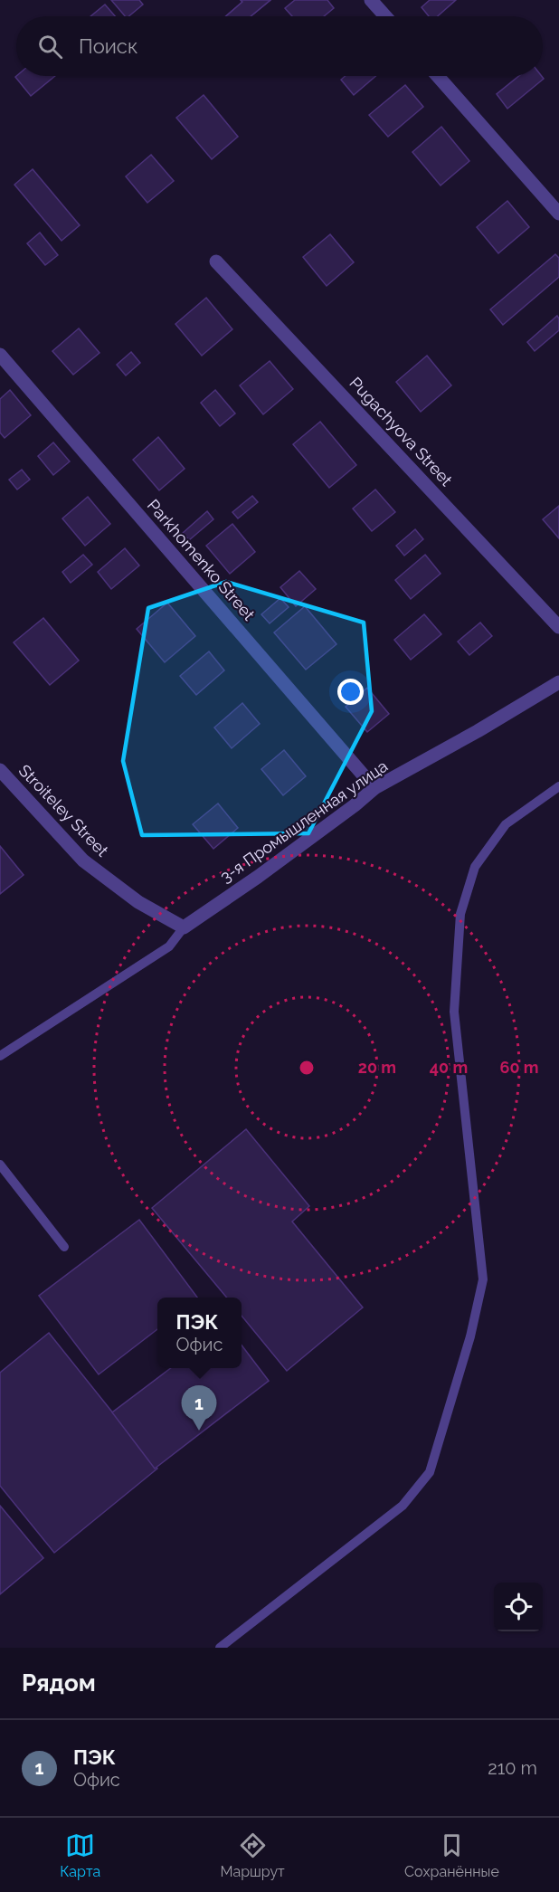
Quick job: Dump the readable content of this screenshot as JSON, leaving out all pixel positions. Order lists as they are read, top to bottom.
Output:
{
  "streets": {
    "street": [
      "Pugachyova Street",
      "Parkhomenko Street",
      "Stroiteley Street",
      "3-я Промышленная улица"
    ]
  },
  "crossings": [
    ["Parkhomenko Street", "3-я Промышленная улица"],
    ["Stroiteley Street", "3-я Промышленная улица"]
  ],
  "page": {
    "search": "Поиск",
    "popup": ["ПЭК", "Офис"],
    "pins": "1",
    "heading": "Рядом",
    "list": [
      {
        "mark": "1",
        "name": "ПЭК",
        "note": "Офис",
        "value": "210 m"
      }
    ],
    "nav": ["Карта", "Маршрут", "Сохранённые"]
  },
  "rings": ["20 m", "40 m", "60 m"]
}
